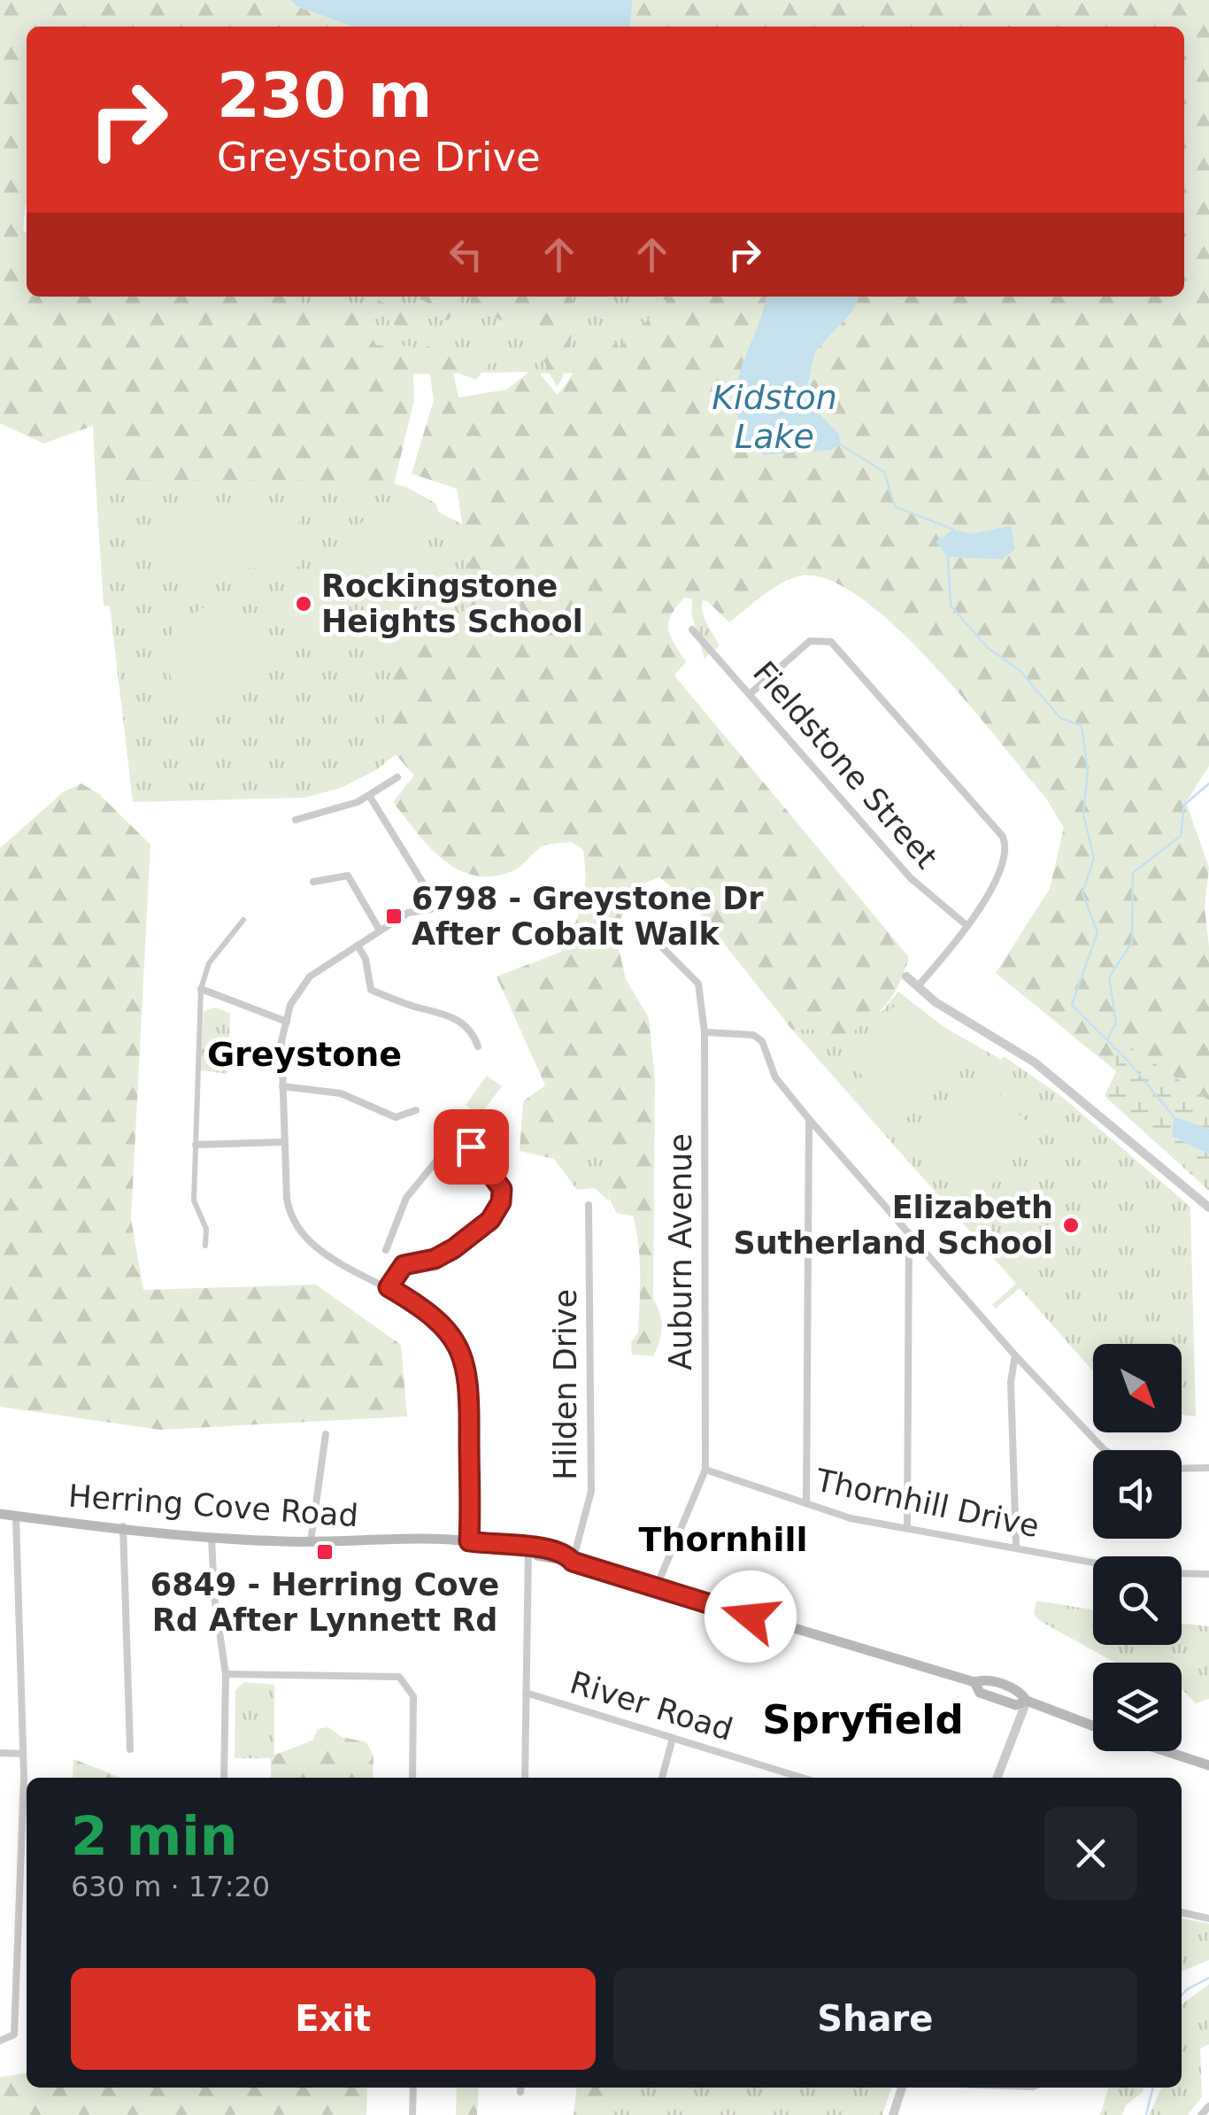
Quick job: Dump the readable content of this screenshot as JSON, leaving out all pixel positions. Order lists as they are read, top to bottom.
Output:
{
  "streets": {
    "main road": ["Herring Cove Road"],
    "street": [
      "Fieldstone Street",
      "Auburn Avenue",
      "Hilden Drive",
      "Thornhill Drive",
      "River Road"
    ]
  },
  "crossings": [
    ["Auburn Avenue", "Thornhill Drive"],
    ["Auburn Avenue", "Herring Cove Road"],
    ["Hilden Drive", "Herring Cove Road"]
  ],
  "districts": ["Greystone", "Thornhill", "Spryfield"],
  "water": ["Kidston Lake"],
  "places": {
    "other": ["Rockingstone Heights School", "Elizabeth Sutherland School"],
    "transit": ["6798 - Greystone Dr After Cobalt Walk", "6849 - Herring Cove Rd After Lynnett Rd"]
  },
  "north": "bottom right",
  "page": {
    "turn": ["230 m", "Greystone Drive"],
    "heading": ["2 min", "630 m · 17:20"],
    "buttons": ["Exit", "Share"]
  }
}
